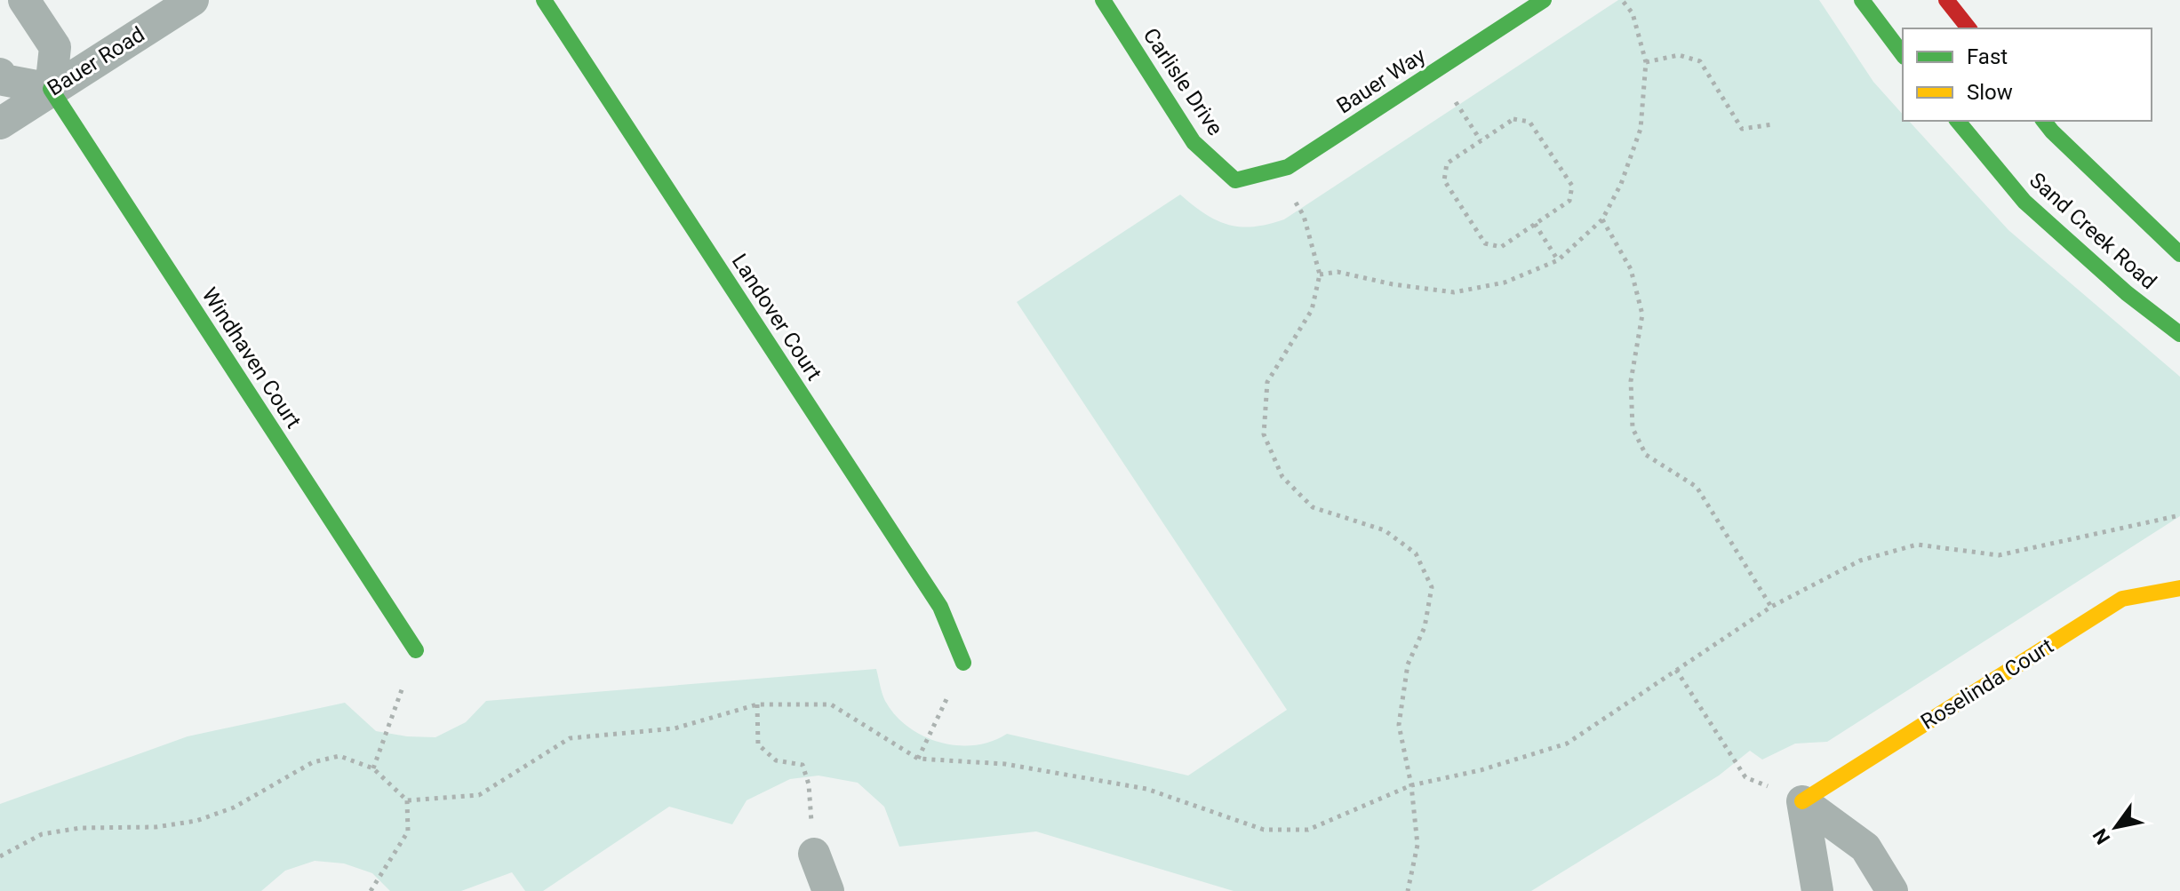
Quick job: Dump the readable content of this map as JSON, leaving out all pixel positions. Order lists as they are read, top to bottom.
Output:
{
  "streets": {
    "street": [
      "Bauer Road",
      "Bauer Way",
      "Carlisle Drive",
      "Sand Creek Road",
      "Landover Court",
      "Windhaven Court",
      "Roselinda Court"
    ]
  },
  "crossings": [
    ["Bauer Road", "Windhaven Court"],
    ["Bauer Way", "Carlisle Drive"]
  ],
  "legend": ["Fast", "Slow"],
  "north": "bottom left"
}
